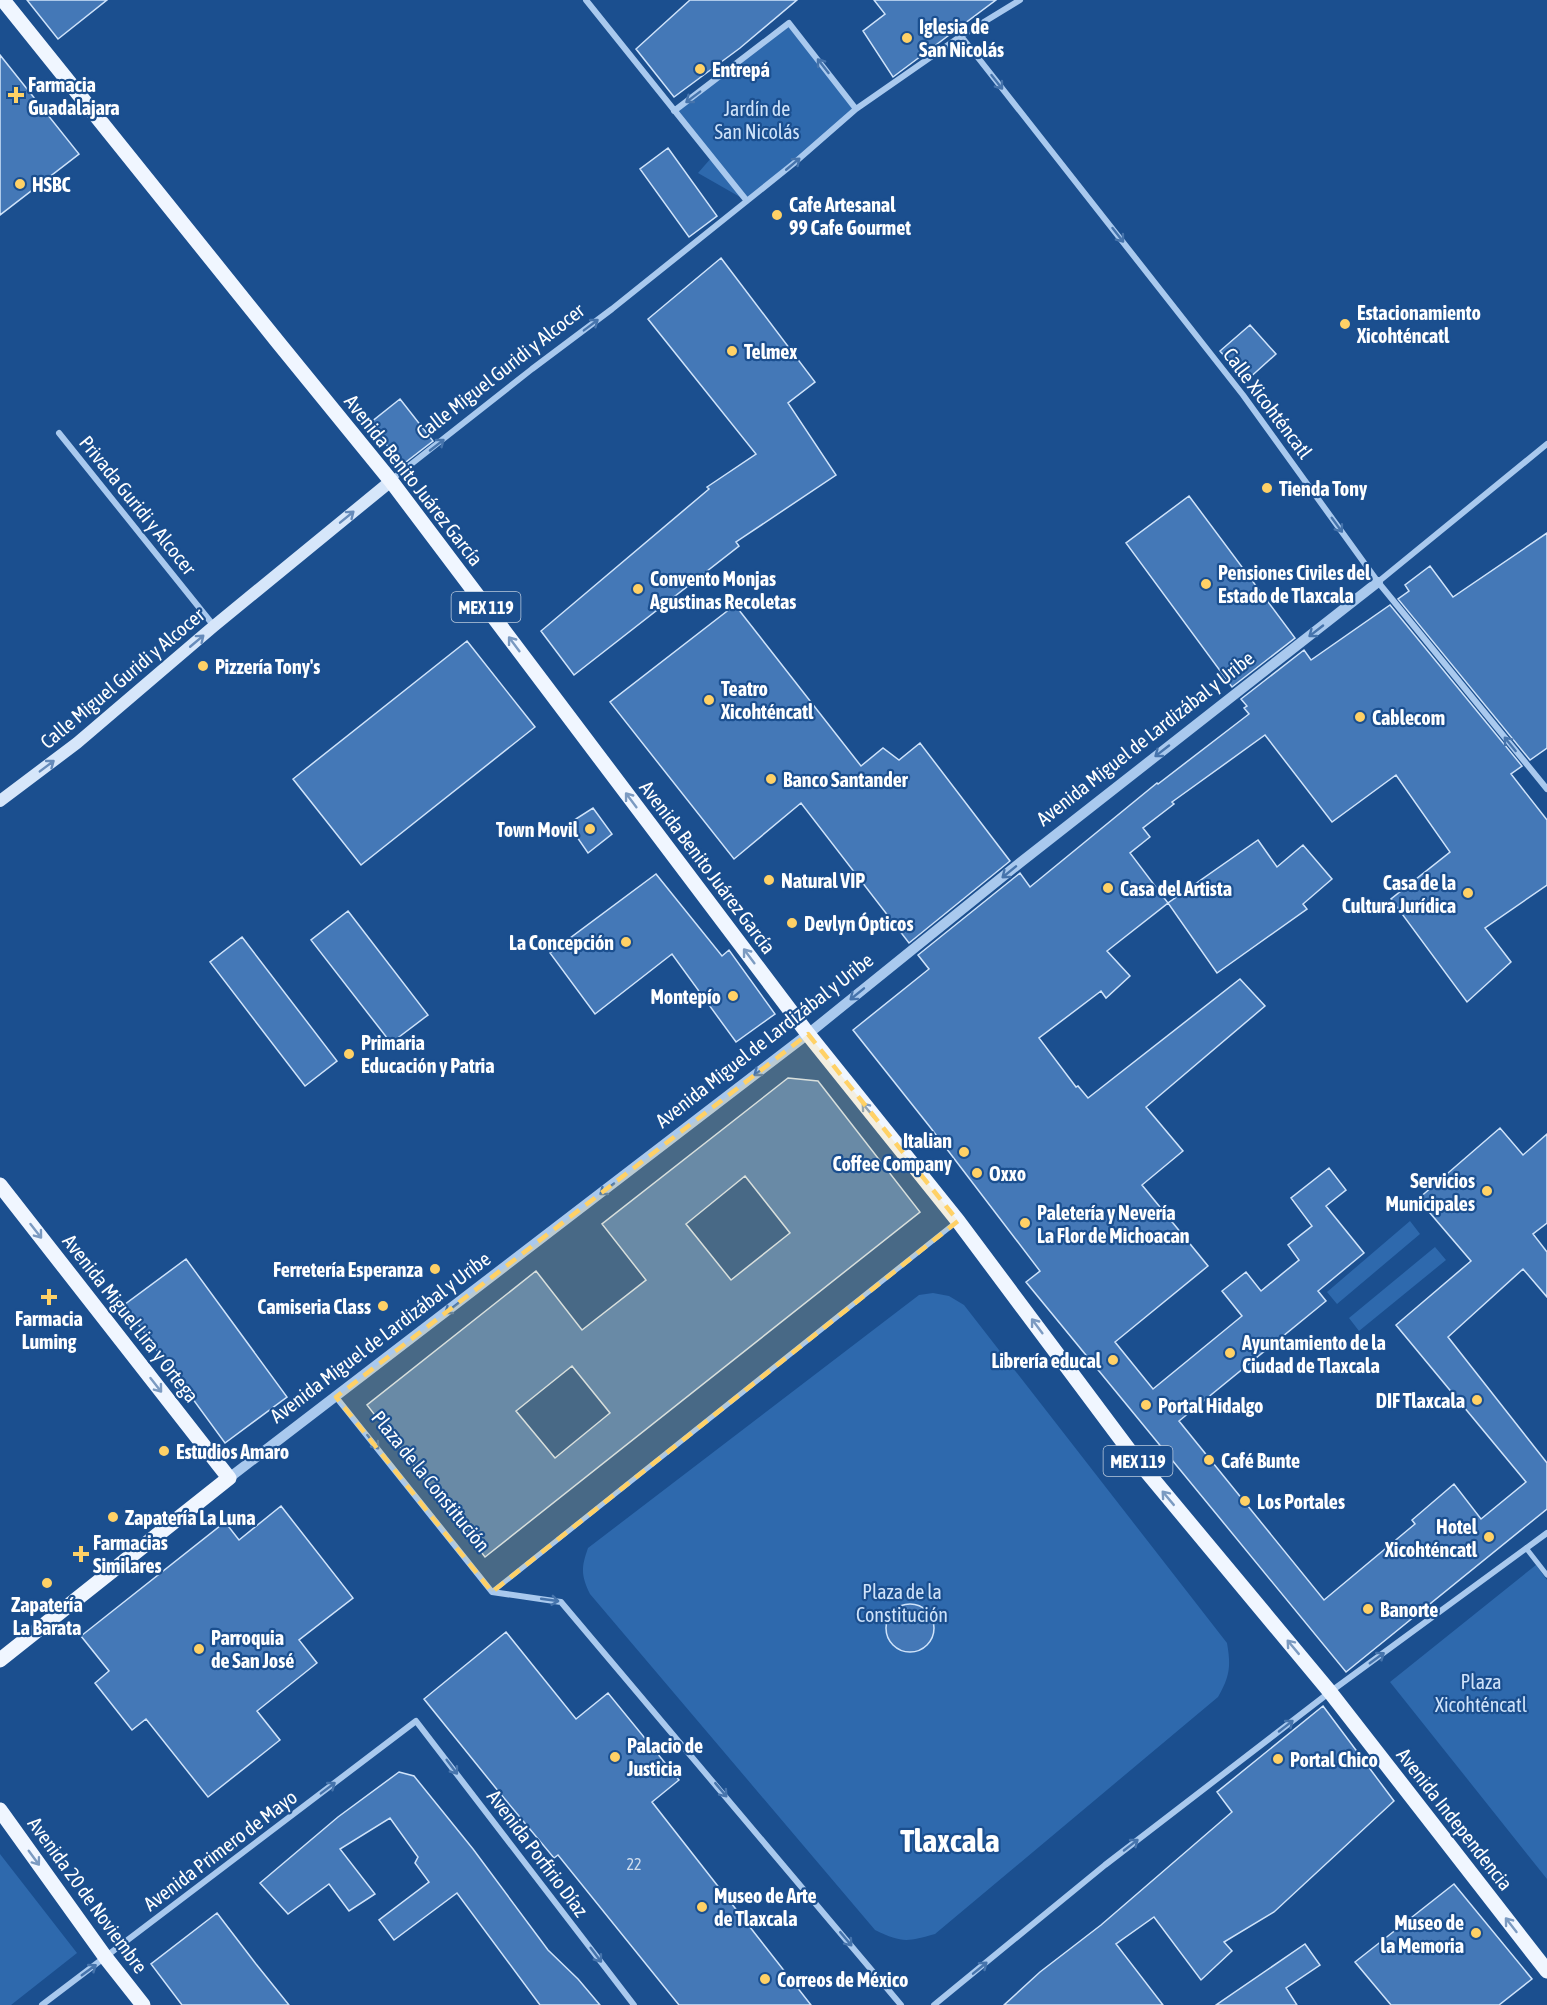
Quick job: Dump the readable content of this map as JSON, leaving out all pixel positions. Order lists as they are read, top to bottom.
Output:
{
  "streets": {
    "main road": [
      "Calle Miguel Guridi y Alcocer",
      "Avenida Benito Juárez García",
      "MEX 119",
      "Avenida Miguel de Lardizábal y Uribe",
      "Avenida Miguel Lira y Ortega",
      "Avenida Independencia",
      "Avenida 20 de Noviembre"
    ],
    "street": [
      "Calle Xicohténcatl",
      "Privada Guridi y Alcocer",
      "Plaza de la Constitución",
      "Avenida Primero de Mayo",
      "Avenida Porfirio Díaz"
    ]
  },
  "crossings": [
    ["Calle Miguel Guridi y Alcocer", "Calle Xicohténcatl"],
    ["Calle Miguel Guridi y Alcocer", "Avenida Benito Juárez García"],
    ["Calle Miguel Guridi y Alcocer", "Privada Guridi y Alcocer"],
    ["Calle Xicohténcatl", "Avenida Miguel de Lardizábal y Uribe"],
    ["Avenida Benito Juárez García", "MEX 119"],
    ["Avenida Benito Juárez García", "Avenida Miguel de Lardizábal y Uribe"],
    ["MEX 119", "Avenida Independencia"],
    ["Avenida Miguel de Lardizábal y Uribe", "Avenida Miguel Lira y Ortega"],
    ["Avenida Miguel de Lardizábal y Uribe", "Plaza de la Constitución"],
    ["Avenida Primero de Mayo", "Avenida Porfirio Díaz"],
    ["Avenida Primero de Mayo", "Avenida 20 de Noviembre"]
  ],
  "one_way": [
    "Calle Miguel Guridi y Alcocer",
    "Avenida Benito Juárez García",
    "Avenida Miguel de Lardizábal y Uribe",
    "Avenida Miguel Lira y Ortega",
    "Plaza de la Constitución",
    "Avenida Independencia",
    "Avenida Primero de Mayo",
    "Avenida Porfirio Díaz",
    "Avenida 20 de Noviembre"
  ],
  "districts": ["Tlaxcala"],
  "parks": ["Jardín de San Nicolás", "Plaza de la Constitución", "Plaza Xicohténcatl"],
  "places": {
    "other": [
      "Iglesia de San Nicolás",
      "Entrepá",
      "HSBC",
      "Cafe Artesanal 99 Cafe Gourmet",
      "Estacionamiento Xicohténcatl",
      "Telmex",
      "Tienda Tony",
      "Pensiones Civiles del Estado de Tlaxcala",
      "Convento Monjas Agustinas Recoletas",
      "Pizzería Tony's",
      "Teatro Xicohténcatl",
      "Cablecom",
      "Banco Santander",
      "Town Movil",
      "Natural VIP",
      "Casa del Artista",
      "Casa de la Cultura Jurídica",
      "Devlyn Ópticos",
      "La Concepción",
      "Montepío",
      "Primaria Educación y Patria",
      "Italian Coffee Company",
      "Oxxo",
      "Servicios Municipales",
      "Paletería y Nevería La Flor de Michoacan",
      "Ferretería Esperanza",
      "Camiseria Class",
      "Ayuntamiento de la Ciudad de Tlaxcala",
      "Librería educal",
      "DIF Tlaxcala",
      "Portal Hidalgo",
      "Estudios Amaro",
      "Café Bunte",
      "Los Portales",
      "Zapatería La Luna",
      "Hotel Xicohténcatl",
      "Zapatería La Barata",
      "Banorte",
      "Parroquia de San José",
      "Palacio de Justicia",
      "Portal Chico",
      "Museo de Arte de Tlaxcala",
      "Museo de la Memoria",
      "Correos de México"
    ],
    "health": ["Farmacia Guadalajara", "Farmacia Luming", "Farmacias Similares"]
  },
  "house_numbers": ["22"]
}
